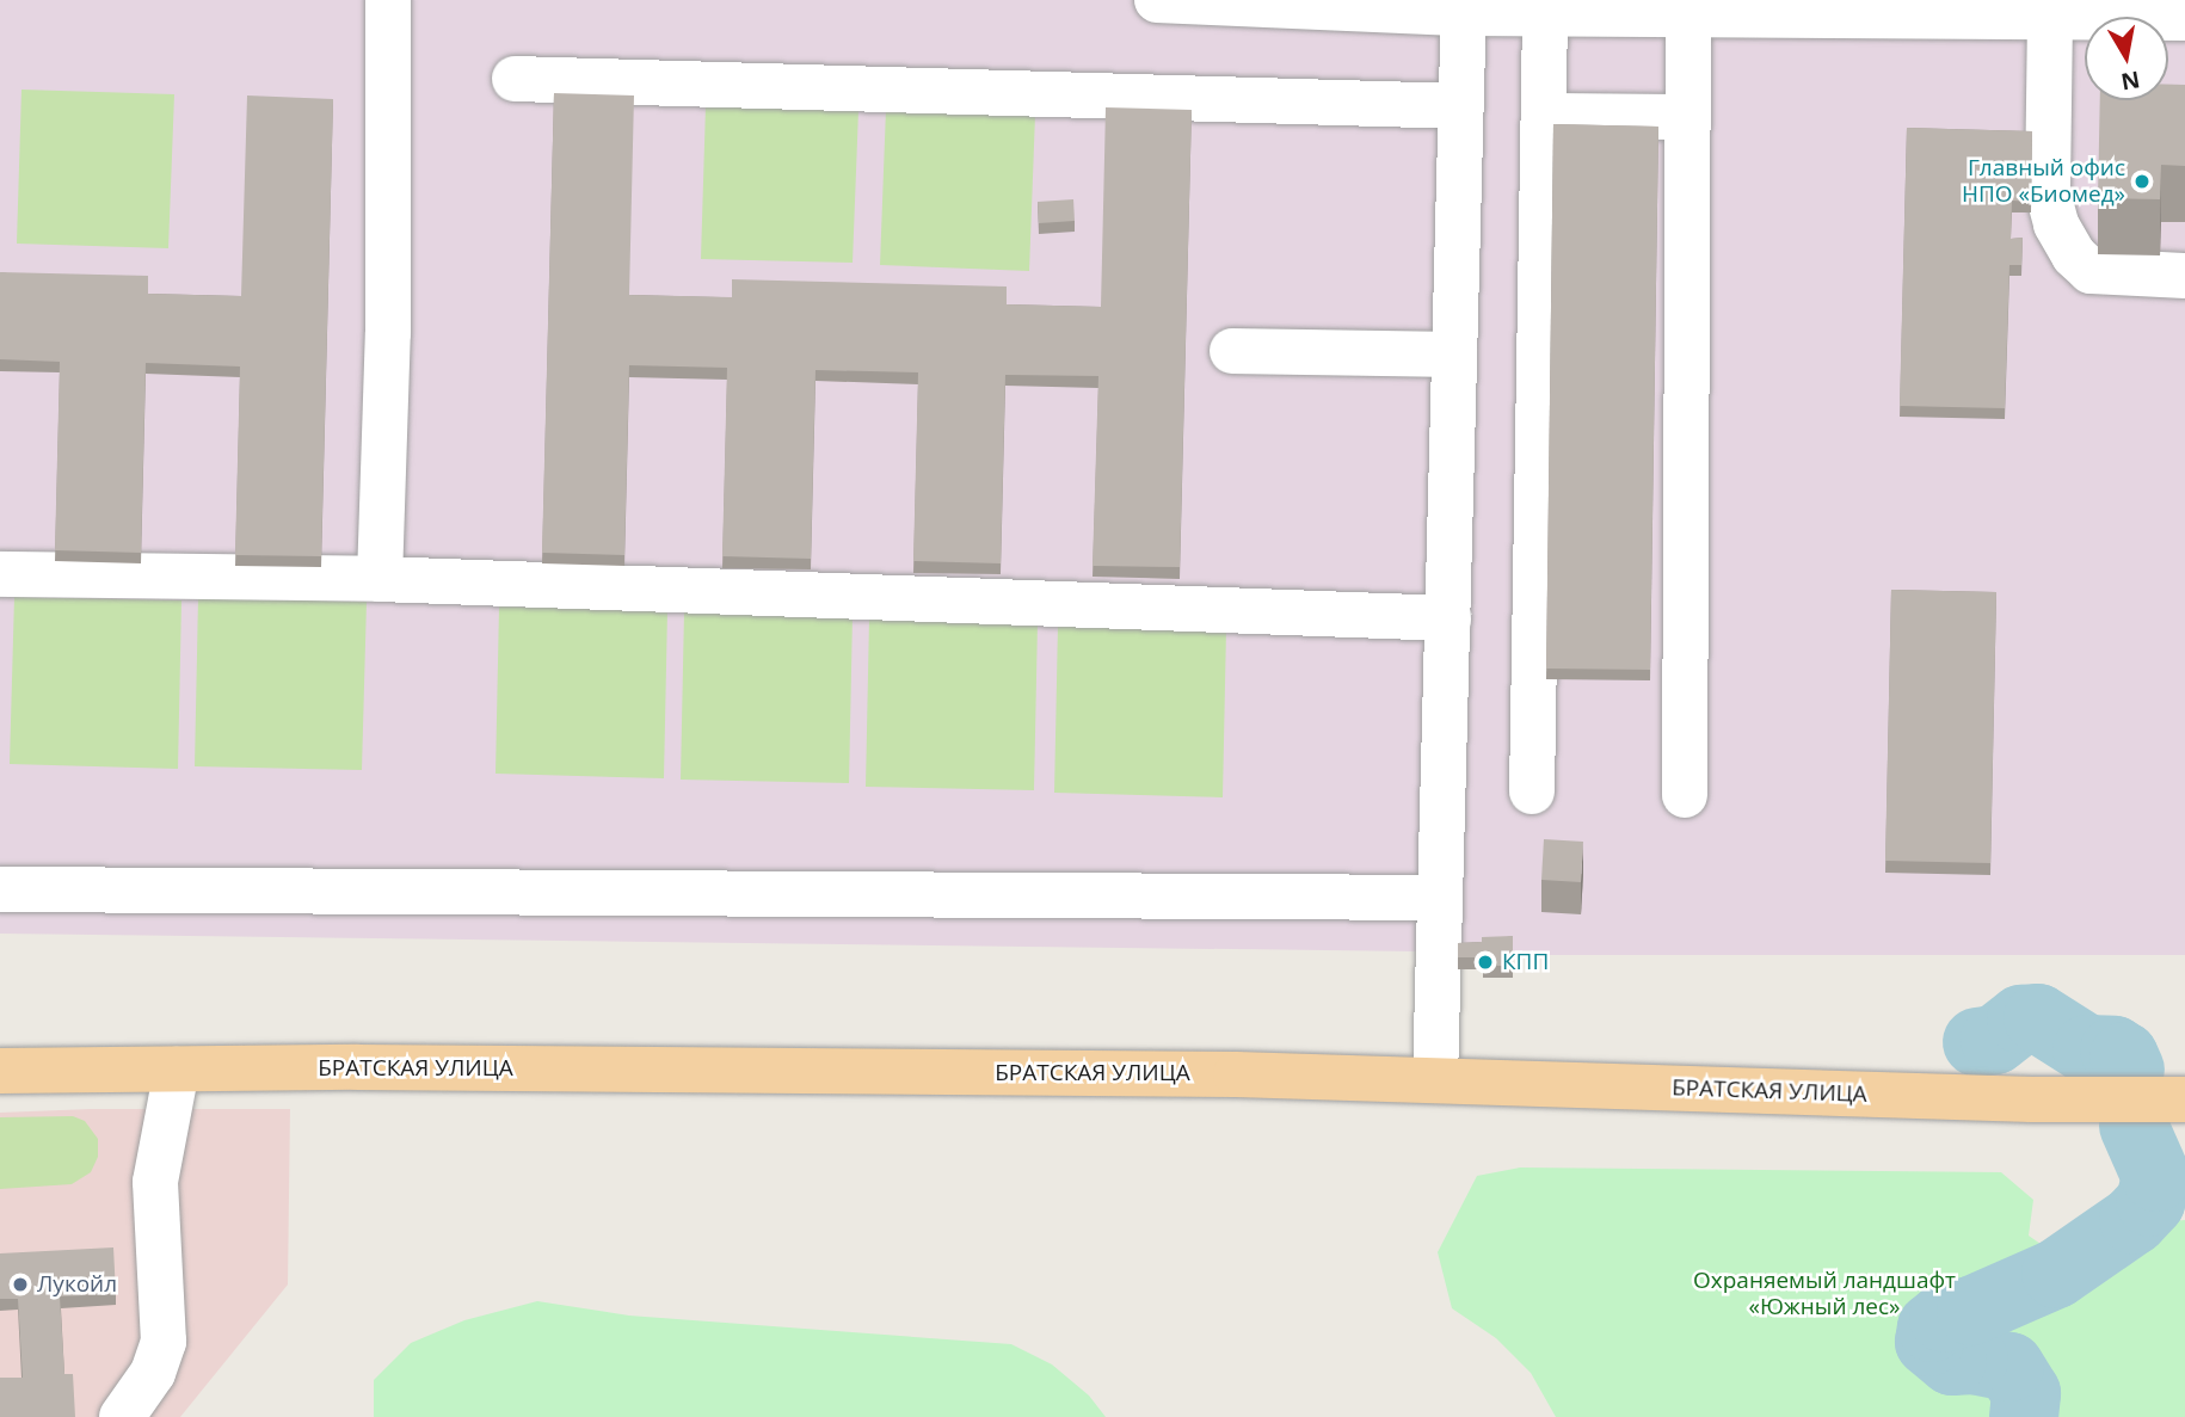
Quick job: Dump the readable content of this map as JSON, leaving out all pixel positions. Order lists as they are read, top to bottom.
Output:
{
  "streets": {
    "main road": ["БРАТСКАЯ УЛИЦА"]
  },
  "parks": ["Охраняемый ландшафт «Южный лес»"],
  "places": ["Главный офис НПО «Биомед»", "КПП", "Лукойл"],
  "north": "bottom"
}
